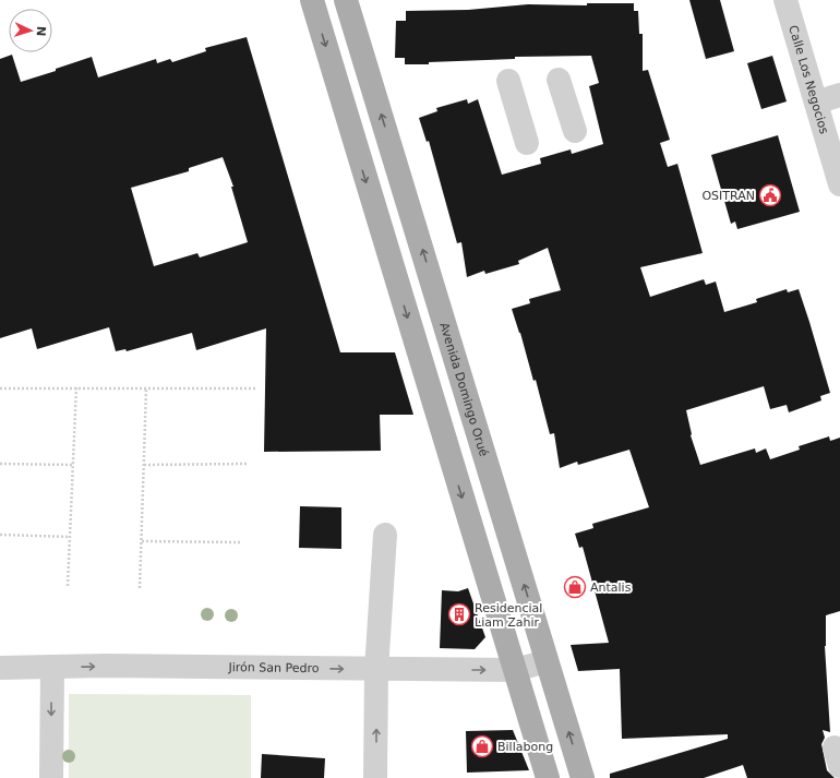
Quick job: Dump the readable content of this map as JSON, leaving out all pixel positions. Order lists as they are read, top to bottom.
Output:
{
  "streets": {
    "main road": ["Avenida Domingo Orué"],
    "street": ["Calle Los Negocios", "Jirón San Pedro"]
  },
  "crossings": [
    ["Avenida Domingo Orué", "Jirón San Pedro"]
  ],
  "one_way": ["Jirón San Pedro"],
  "places": {
    "public building": ["OSITRAN"],
    "shop": ["Antalis", "Billabong"],
    "building": ["Residencial Liam Zahir"]
  },
  "north": "right"
}
